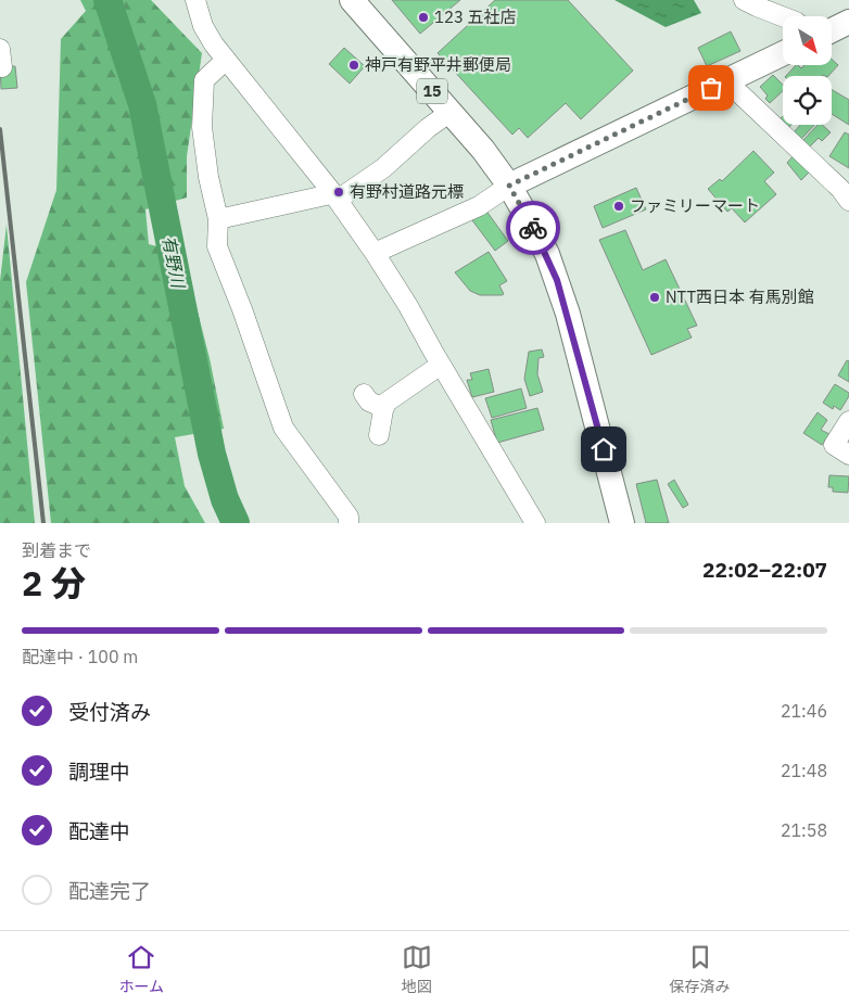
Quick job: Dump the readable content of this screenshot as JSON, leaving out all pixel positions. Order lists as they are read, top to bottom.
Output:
{
  "streets": {
    "main road": ["15"]
  },
  "water": ["有野川"],
  "places": [
    "123 五社店",
    "神戸有野平井郵便局",
    "有野村道路元標",
    "ファミリーマート",
    "NTT西日本 有馬別館"
  ],
  "north": "bottom right",
  "page": {
    "heading": ["2 分", "到着まで", "22:02–22:07"],
    "bar": "配達中 · 100 m",
    "list": [
      ["受付済み", "21:46"],
      ["調理中", "21:48"],
      ["配達中", "21:58"],
      "配達完了"
    ],
    "tabs": ["ホーム", "地図", "保存済み"]
  }
}
